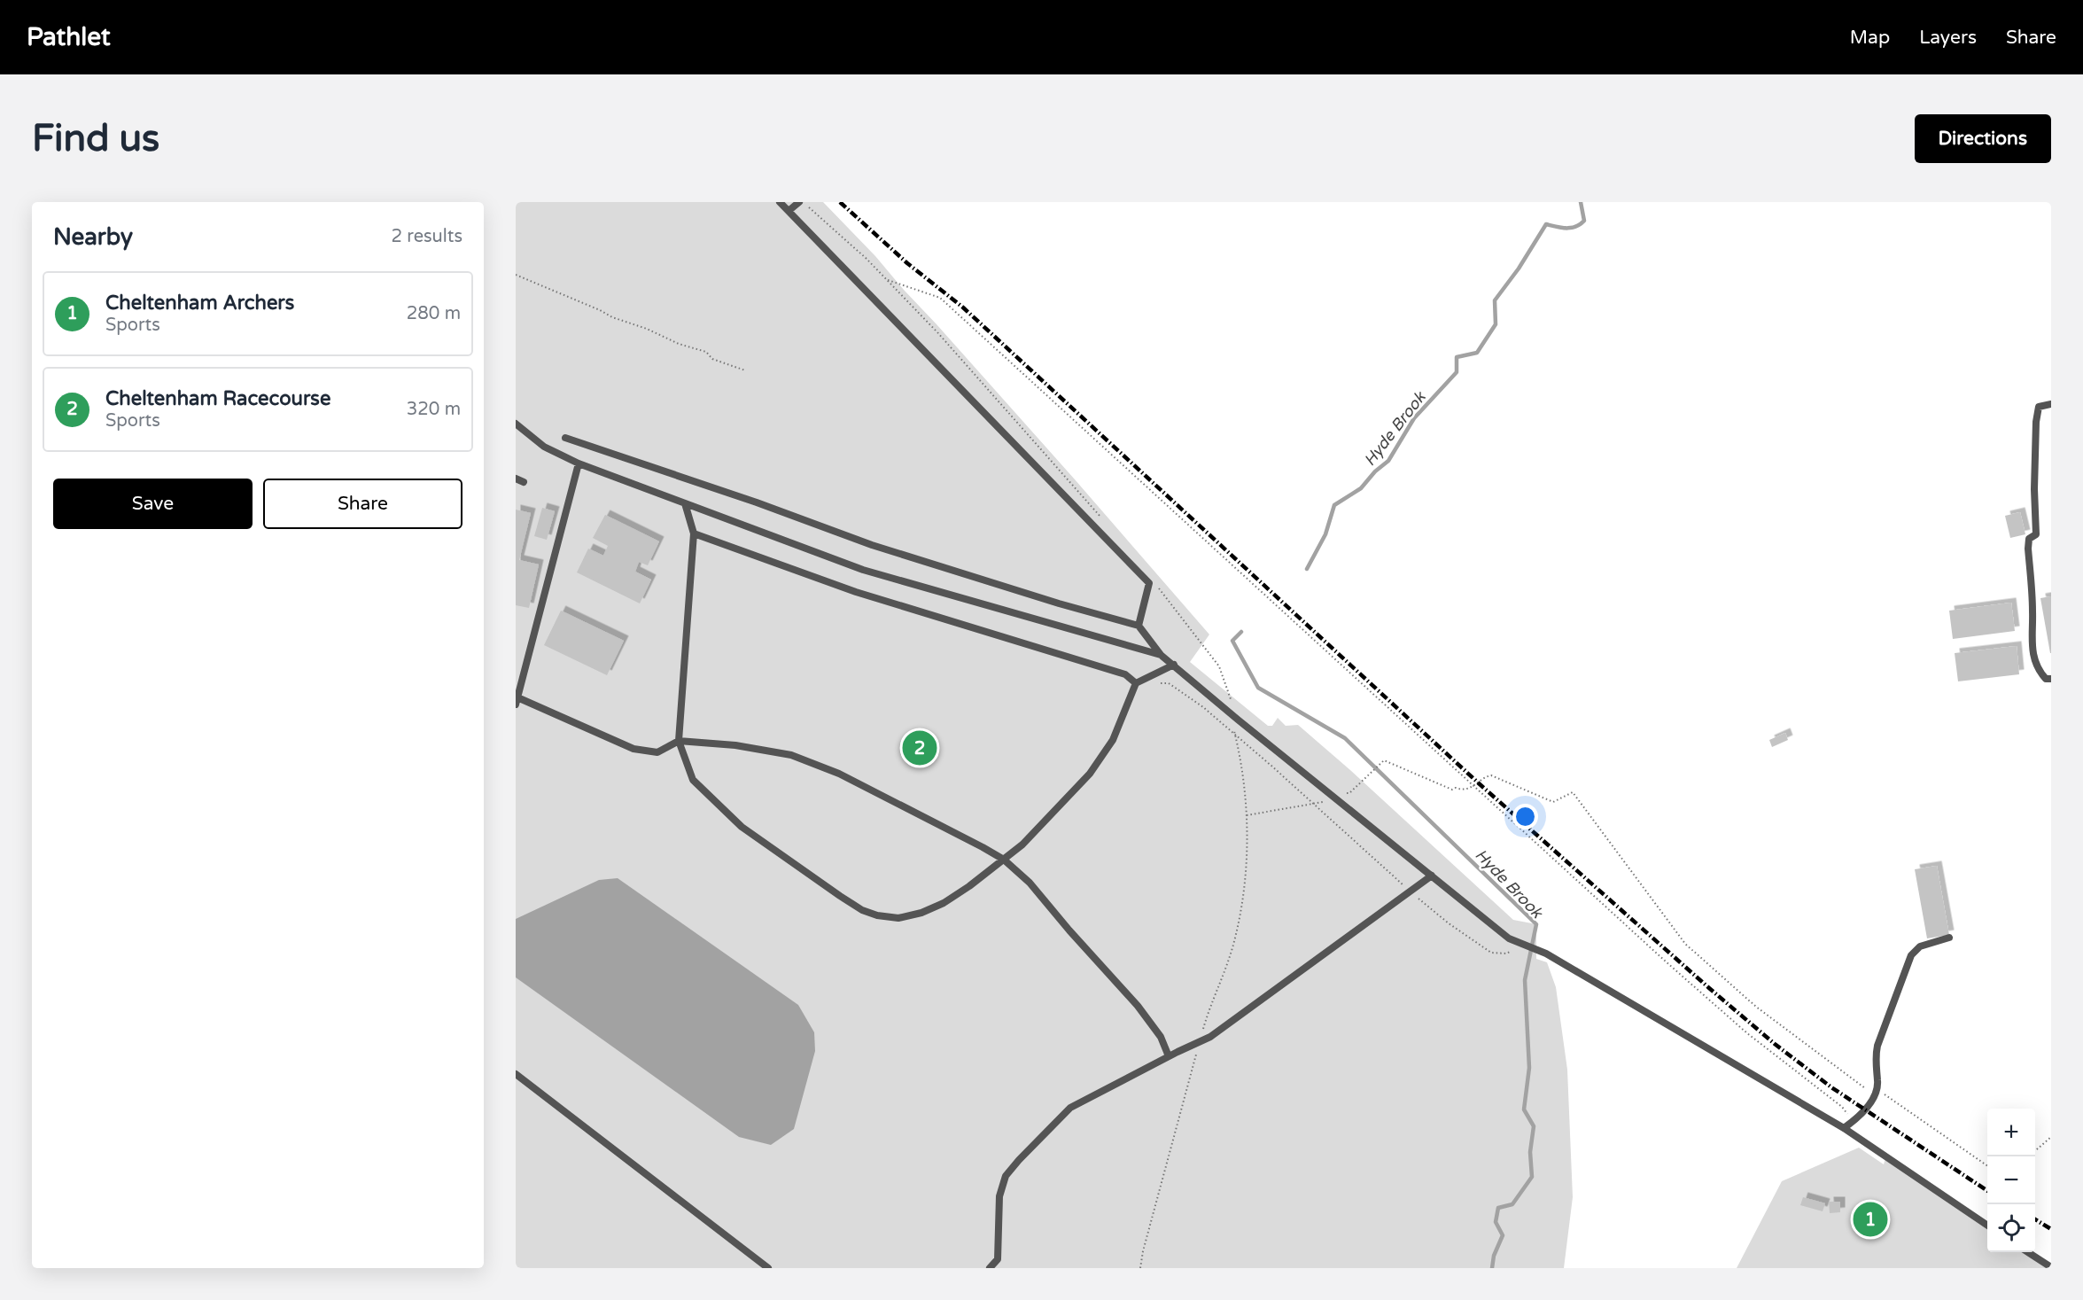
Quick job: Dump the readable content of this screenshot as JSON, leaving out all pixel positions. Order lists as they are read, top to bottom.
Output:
{
  "water": ["Hyde Brook"],
  "page": {
    "header": "Pathlet",
    "nav": ["Map", "Layers", "Share"],
    "buttons": [
      "Directions",
      ["Save", "Share"]
    ],
    "title": "Find us",
    "heading": ["Nearby", "2 results"],
    "list": [
      {
        "mark": "1",
        "name": "Cheltenham Archers",
        "note": "Sports",
        "value": "280 m"
      },
      {
        "mark": "2",
        "name": "Cheltenham Racecourse",
        "note": "Sports",
        "value": "320 m"
      }
    ],
    "pins": ["2", "1"],
    "map_buttons": ["+", "−"]
  }
}
